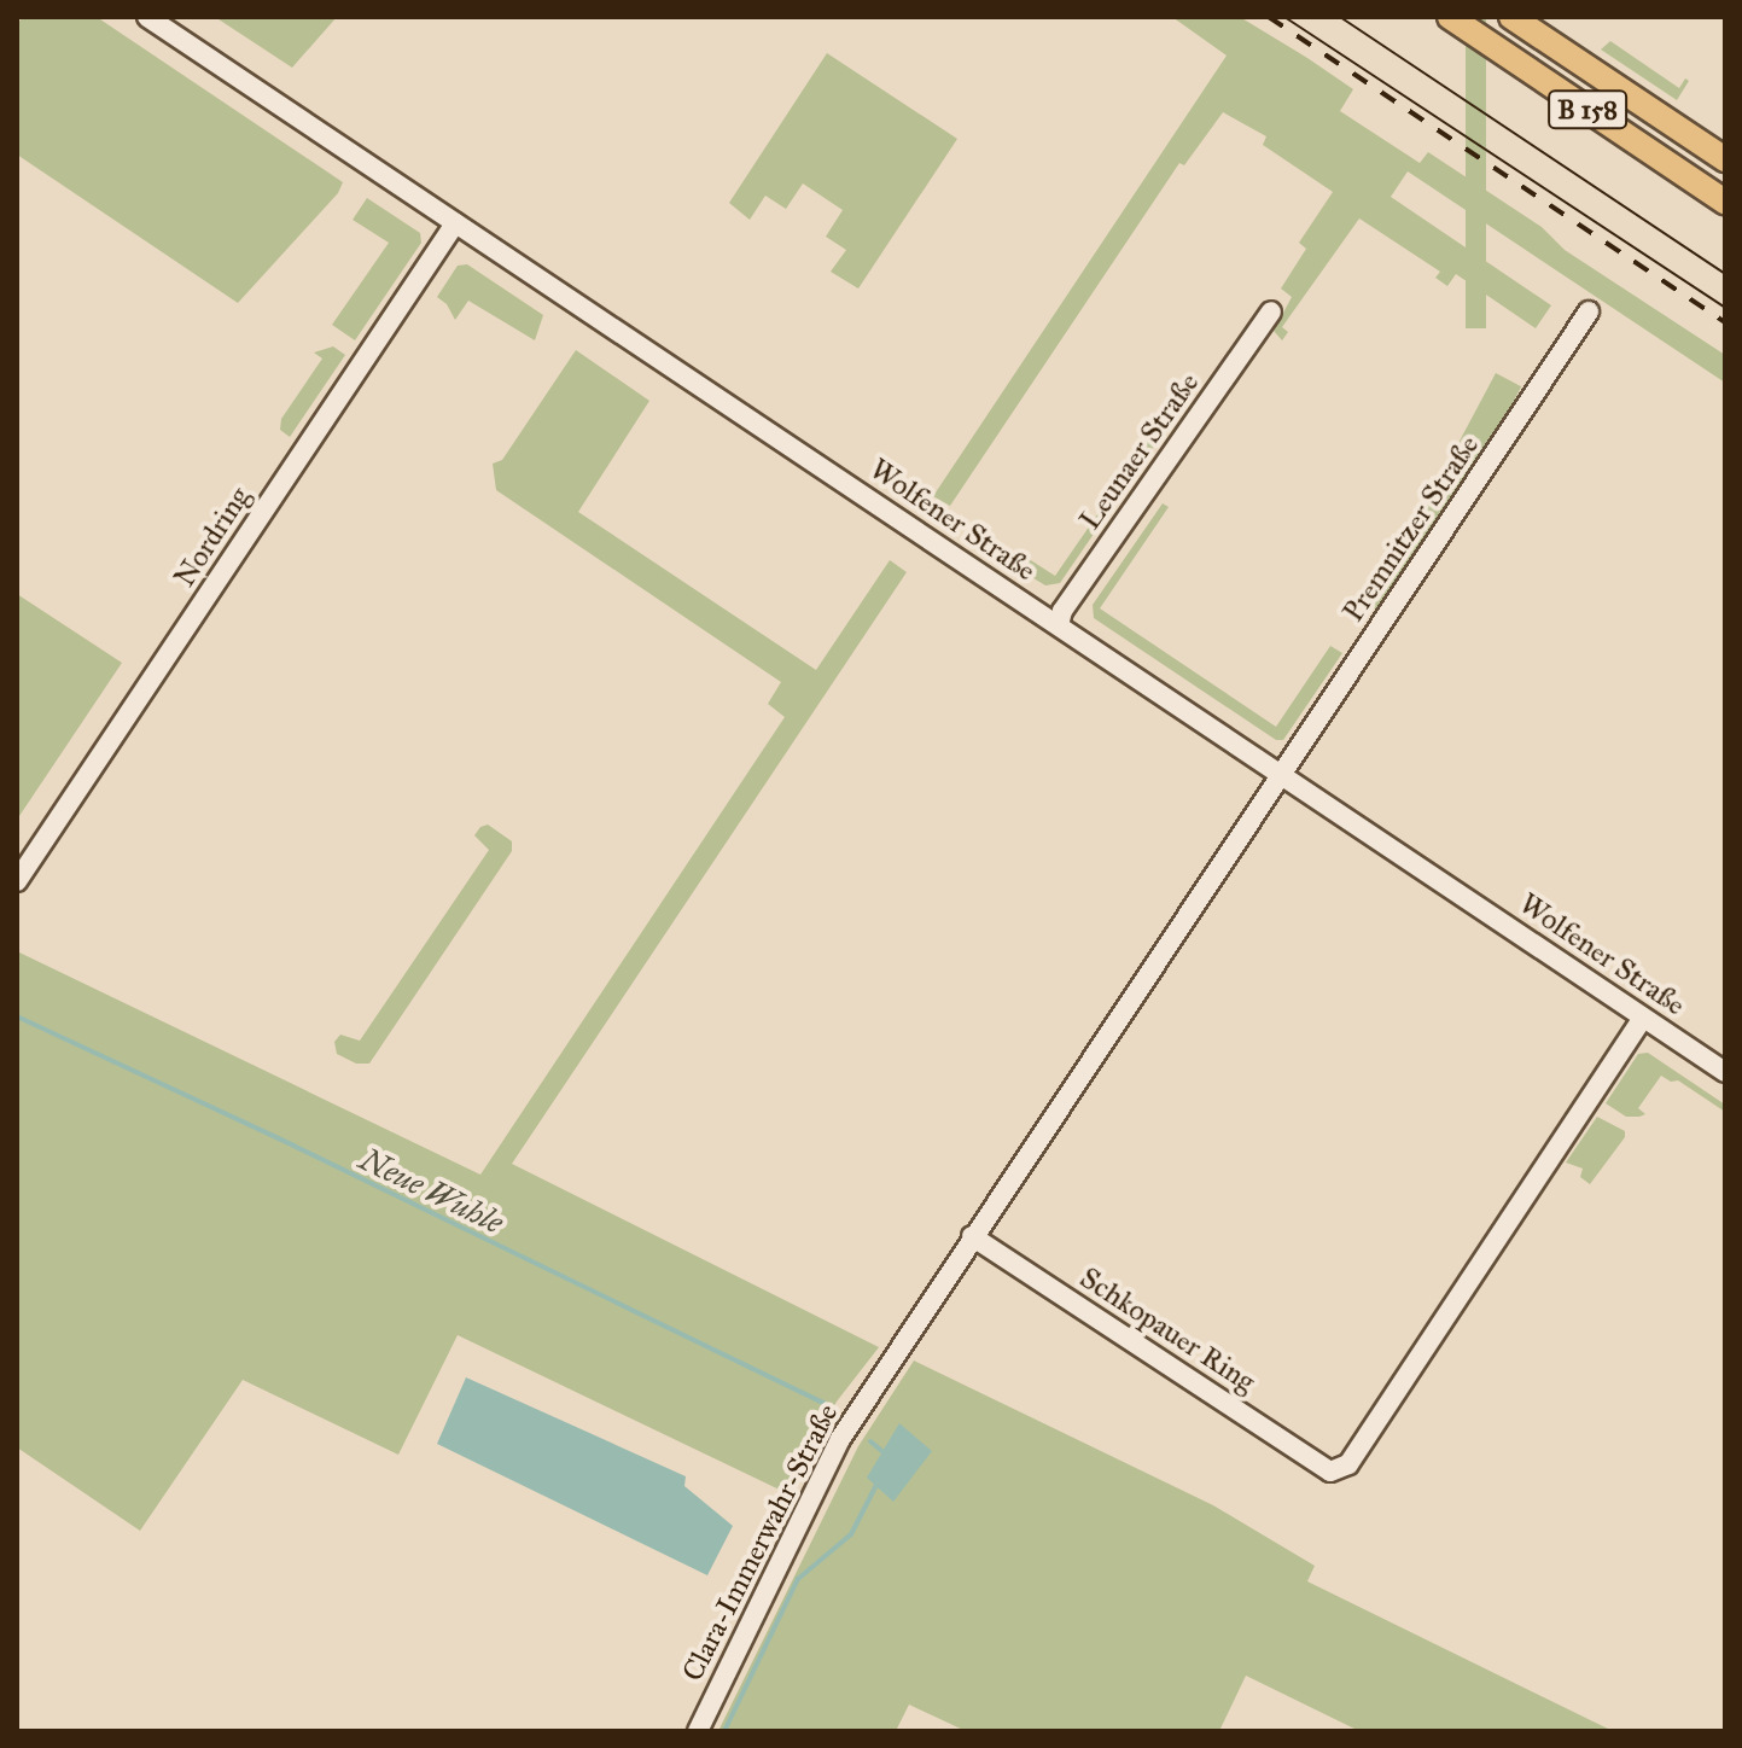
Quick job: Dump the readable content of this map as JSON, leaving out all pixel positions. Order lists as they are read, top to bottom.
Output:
{
  "streets": {
    "main road": ["B 158"],
    "street": [
      "Leunaer Straße",
      "Wolfener Straße",
      "Premnitzer Straße",
      "Nordring",
      "Schkopauer Ring",
      "Clara-Immerwahr-Straße"
    ]
  },
  "crossings": [
    ["Leunaer Straße", "Wolfener Straße"],
    ["Wolfener Straße", "Premnitzer Straße"],
    ["Wolfener Straße", "Nordring"],
    ["Wolfener Straße", "Schkopauer Ring"],
    ["Schkopauer Ring", "Clara-Immerwahr-Straße"]
  ],
  "water": ["Neue Wuhle"]
}
